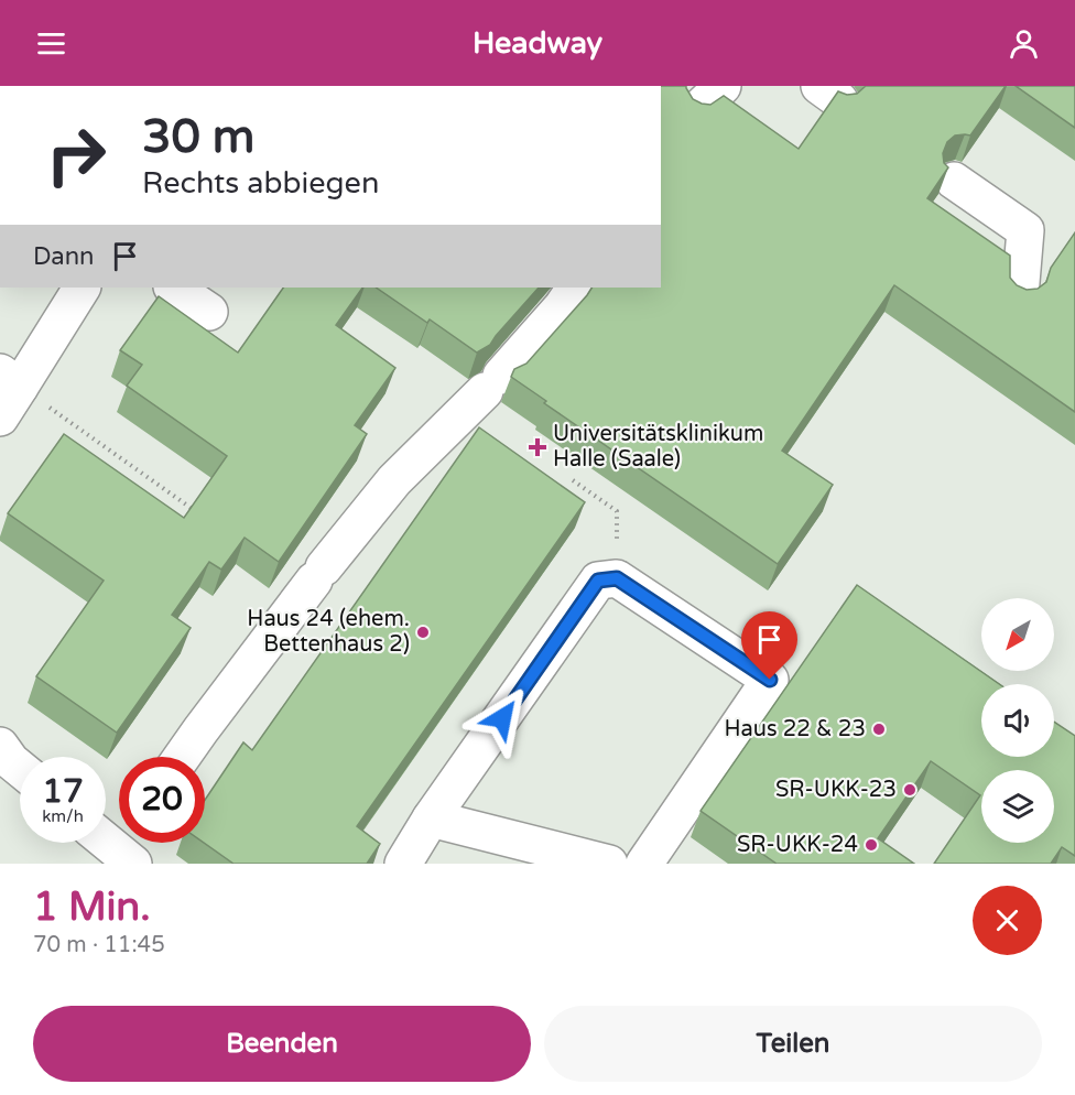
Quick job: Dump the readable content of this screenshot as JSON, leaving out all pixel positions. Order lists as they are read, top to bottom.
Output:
{
  "places": {
    "health": ["Universitätsklinikum Halle (Saale)"],
    "other": [
      "Haus 24 (ehem. Bettenhaus 2)",
      "Haus 22 & 23",
      "SR-UKK-23",
      "SR-UKK-24"
    ]
  },
  "north": "bottom left",
  "page": {
    "header": "Headway",
    "turn": ["30 m", "Rechts abbiegen"],
    "then": "Dann",
    "speed": "17 km/h",
    "limit": "20",
    "heading": ["1 Min.", "70 m · 11:45"],
    "buttons": ["Beenden", "Teilen"]
  }
}
